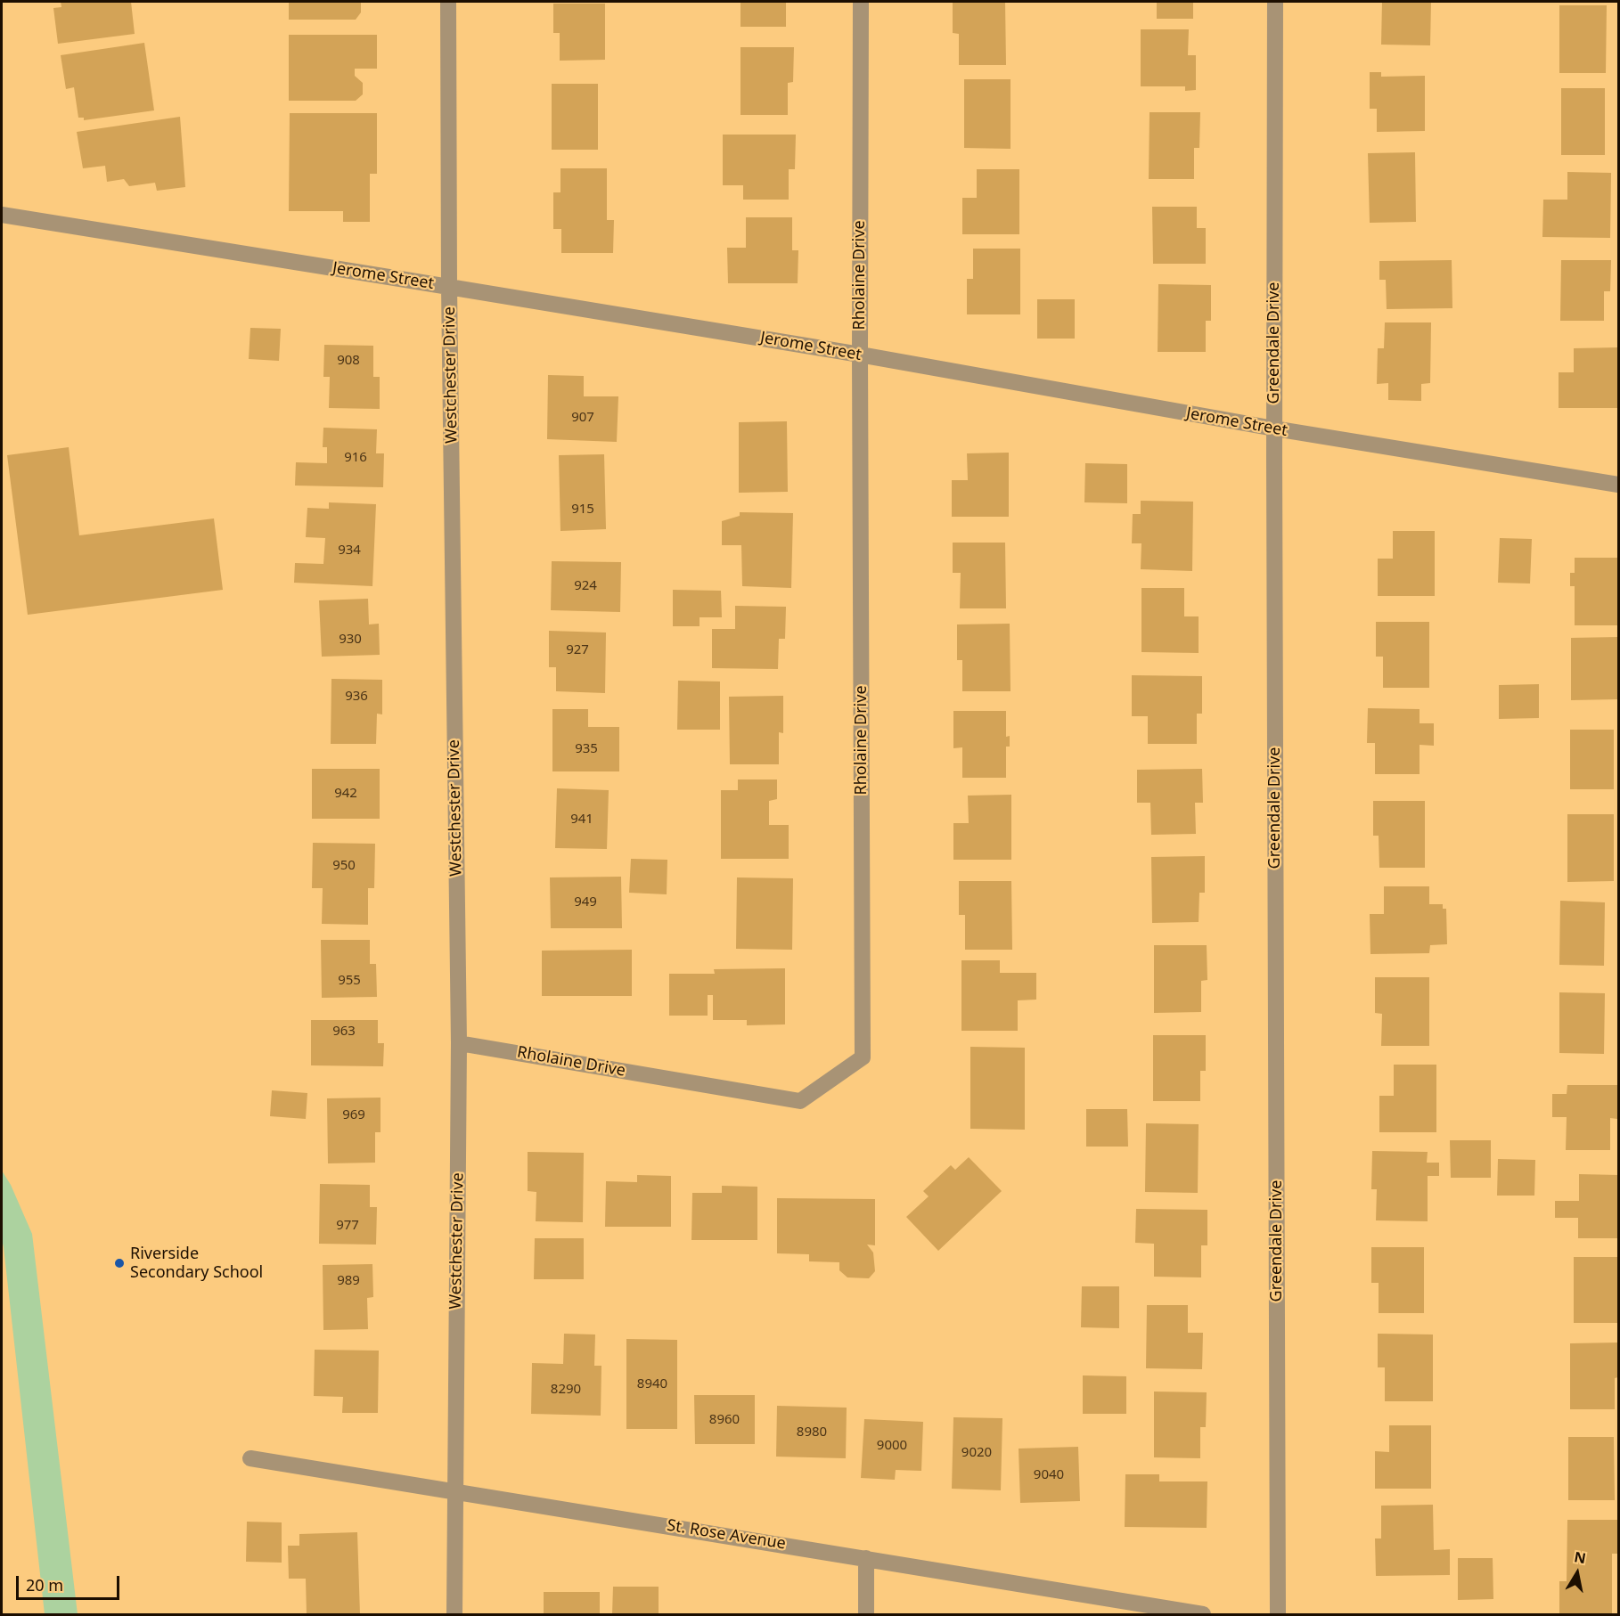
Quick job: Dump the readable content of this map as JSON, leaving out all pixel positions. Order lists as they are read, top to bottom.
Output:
{
  "streets": {
    "street": [
      "Rholaine Drive",
      "Jerome Street",
      "Greendale Drive",
      "Westchester Drive",
      "St. Rose Avenue"
    ]
  },
  "crossings": [
    ["Rholaine Drive", "Jerome Street"],
    ["Rholaine Drive", "Westchester Drive"],
    ["Jerome Street", "Greendale Drive"],
    ["Jerome Street", "Westchester Drive"],
    ["Westchester Drive", "St. Rose Avenue"]
  ],
  "places": ["Riverside Secondary School"],
  "house_numbers": [
    "908",
    "907",
    "916",
    "915",
    "934",
    "924",
    "930",
    "927",
    "936",
    "935",
    "942",
    "941",
    "950",
    "949",
    "955",
    "963",
    "969",
    "977",
    "989",
    "8940",
    "8290",
    "8960",
    "8980",
    "9000",
    "9020",
    "9040"
  ],
  "scale_bar": "20 m",
  "north": "top"
}
